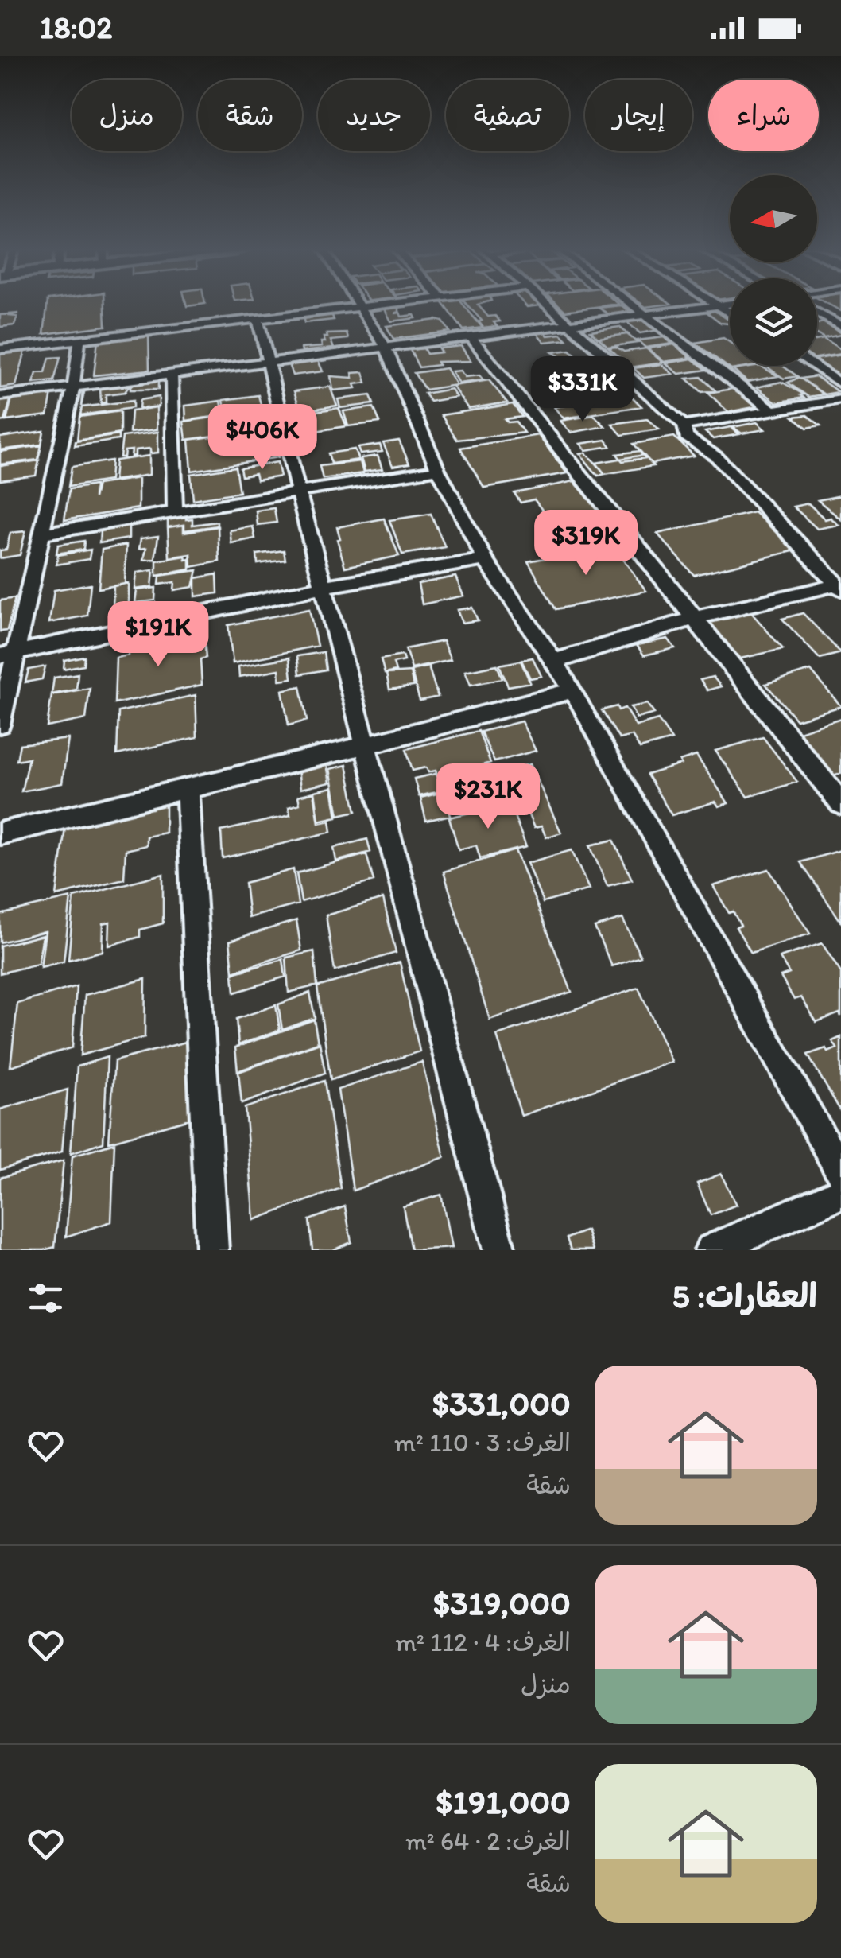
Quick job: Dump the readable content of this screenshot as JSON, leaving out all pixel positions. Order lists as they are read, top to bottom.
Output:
{
  "north": "left",
  "page": {
    "status": "18:02",
    "chip": [
      "شراء",
      "إيجار",
      "تصفية",
      "جديد",
      "شقة",
      "منزل"
    ],
    "price": [
      "$331K",
      "$406K",
      "$319K",
      "$191K",
      "$231K"
    ],
    "heading": "العقارات: 5",
    "list": [
      {
        "name": "$331,000",
        "note": "الغرف: 3 · 110 m² · شقة"
      },
      {
        "name": "$319,000",
        "note": "الغرف: 4 · 112 m² · منزل"
      },
      {
        "name": "$191,000",
        "note": "الغرف: 2 · 64 m² · شقة"
      }
    ]
  }
}
